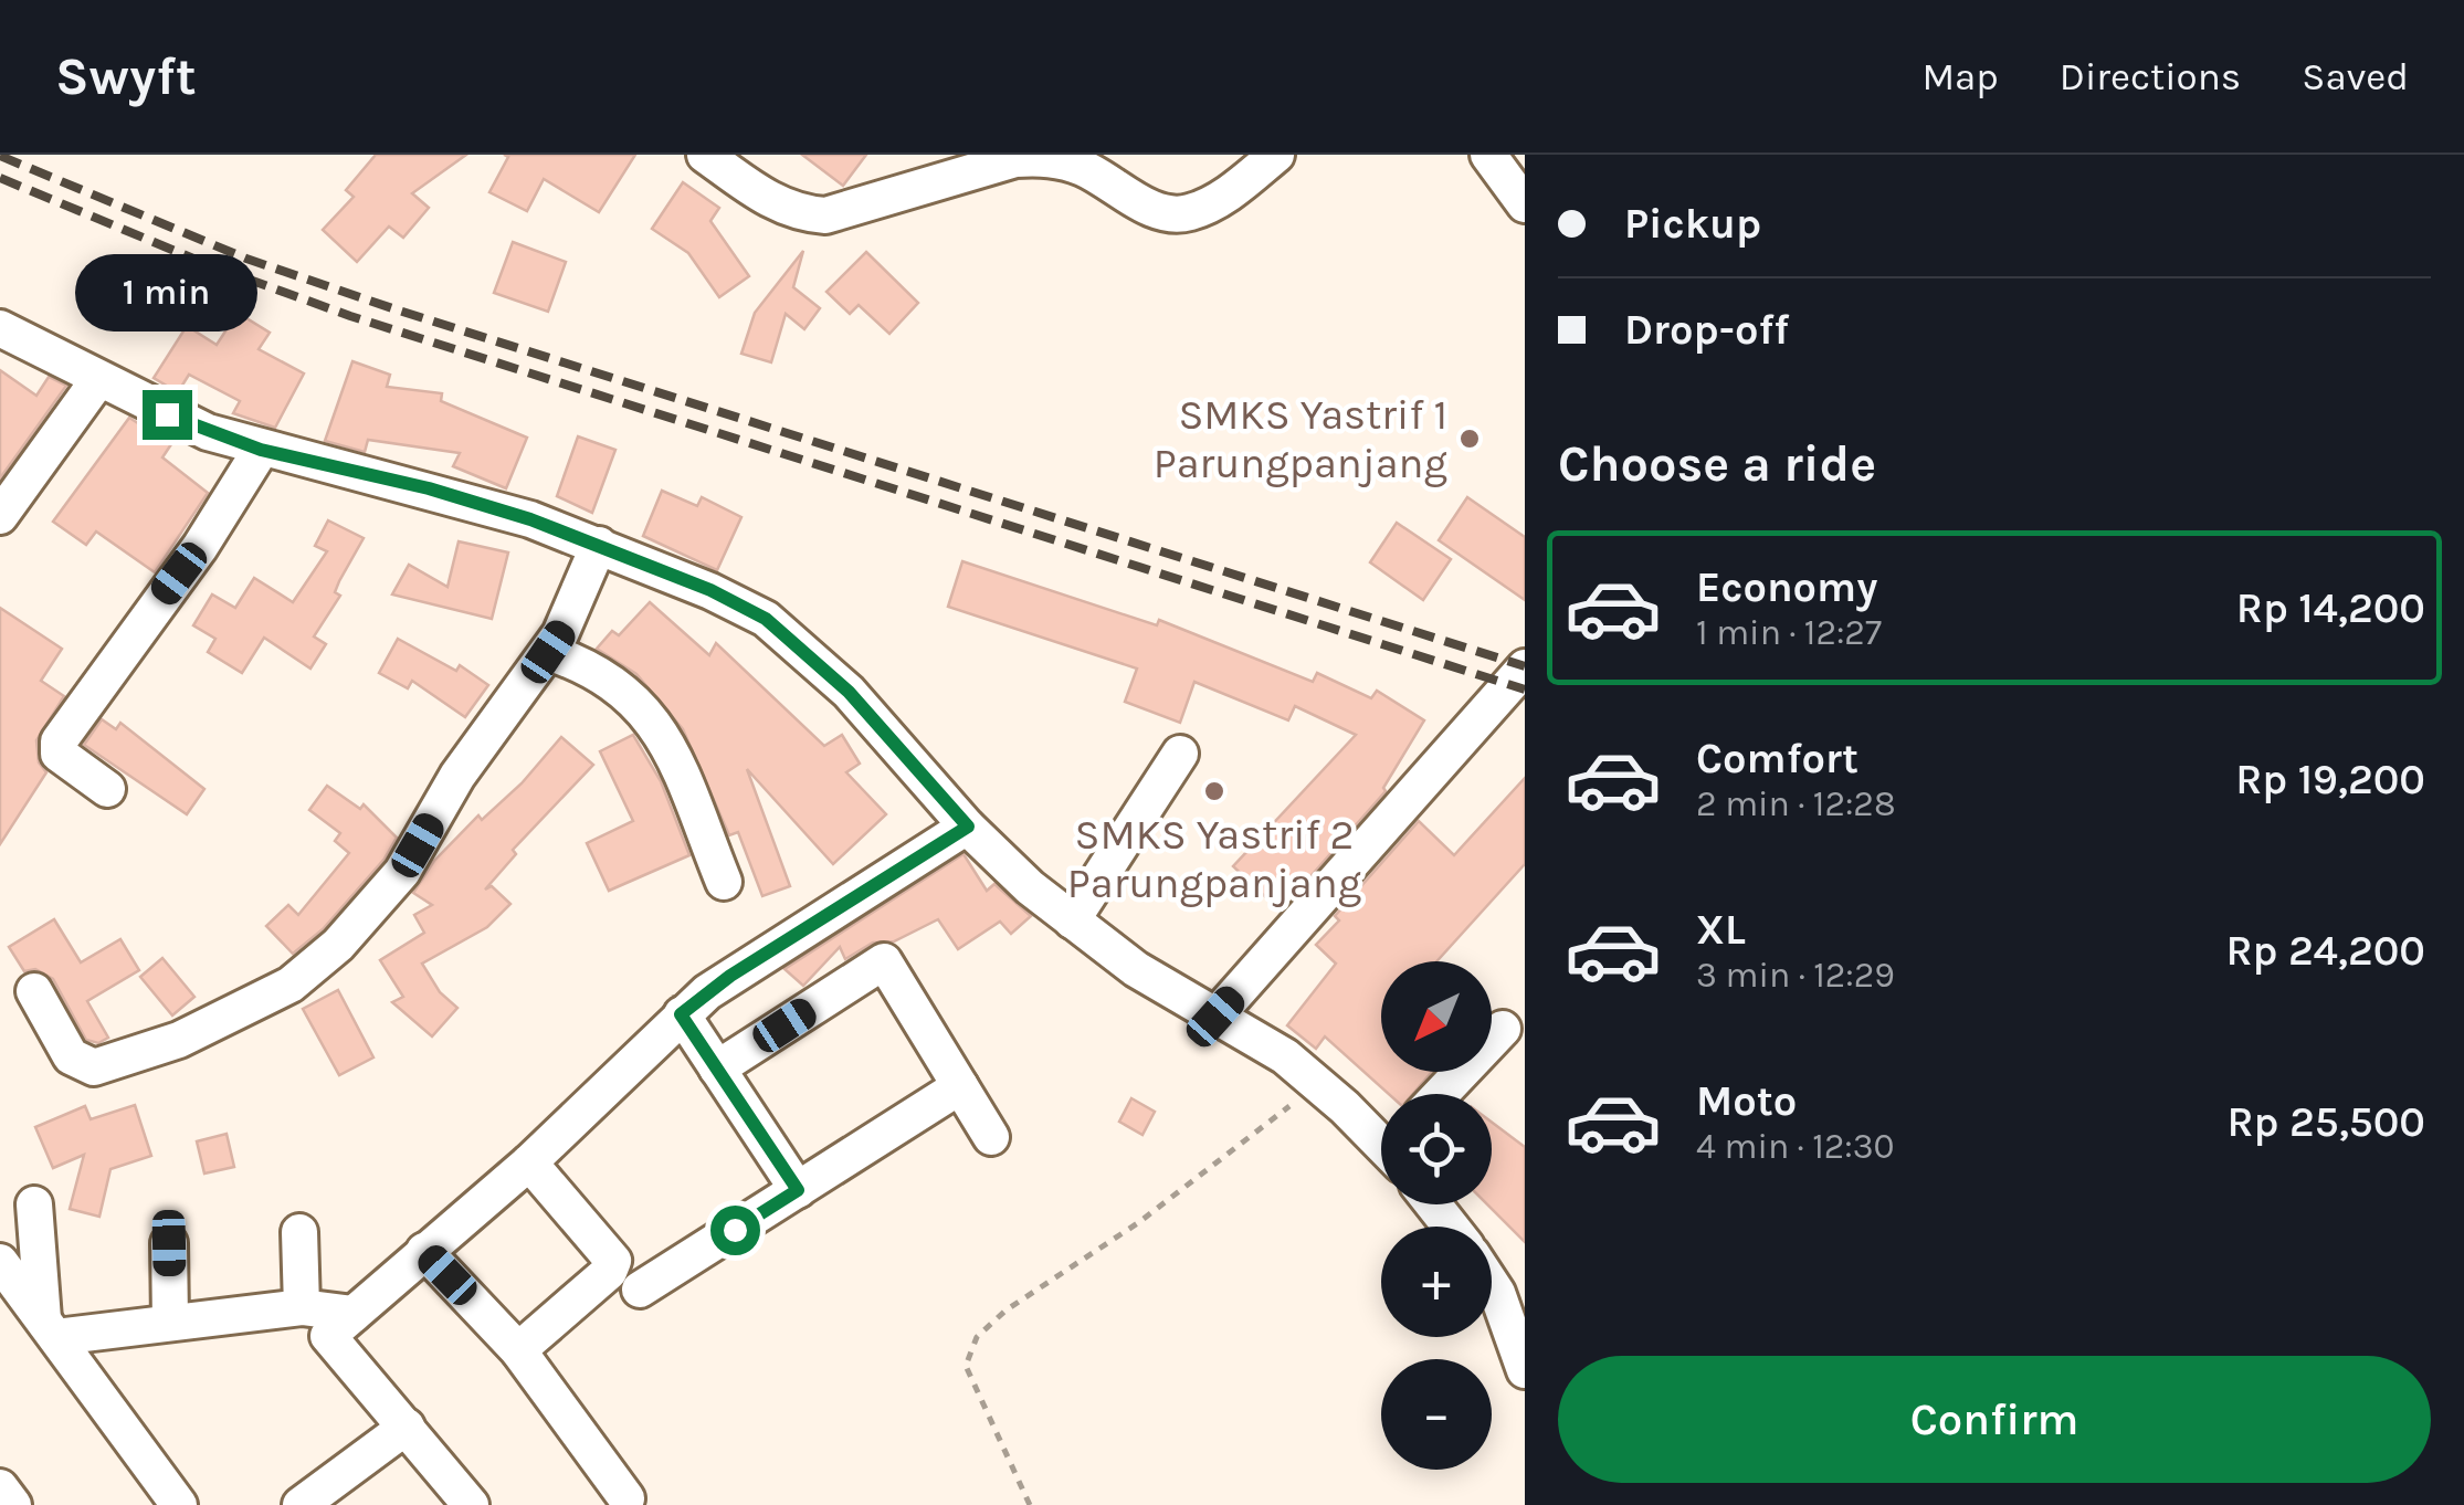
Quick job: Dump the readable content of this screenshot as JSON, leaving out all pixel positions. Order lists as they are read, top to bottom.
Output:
{
  "places": ["SMKS Yastrif 1 Parungpanjang", "SMKS Yastrif 2 Parungpanjang"],
  "north": "bottom left",
  "page": {
    "header": "Swyft",
    "nav": ["Map", "Directions", "Saved"],
    "banner": ["Pickup", "Drop-off"],
    "bubble": "1 min",
    "heading": "Choose a ride",
    "list": [
      {
        "name": "Economy",
        "note": "1 min · 12:27",
        "value": "Rp 14,200"
      },
      {
        "name": "Comfort",
        "note": "2 min · 12:28",
        "value": "Rp 19,200"
      },
      {
        "name": "XL",
        "note": "3 min · 12:29",
        "value": "Rp 24,200"
      },
      {
        "name": "Moto",
        "note": "4 min · 12:30",
        "value": "Rp 25,500"
      }
    ],
    "map_buttons": ["+", "−"],
    "buttons": "Confirm"
  }
}
